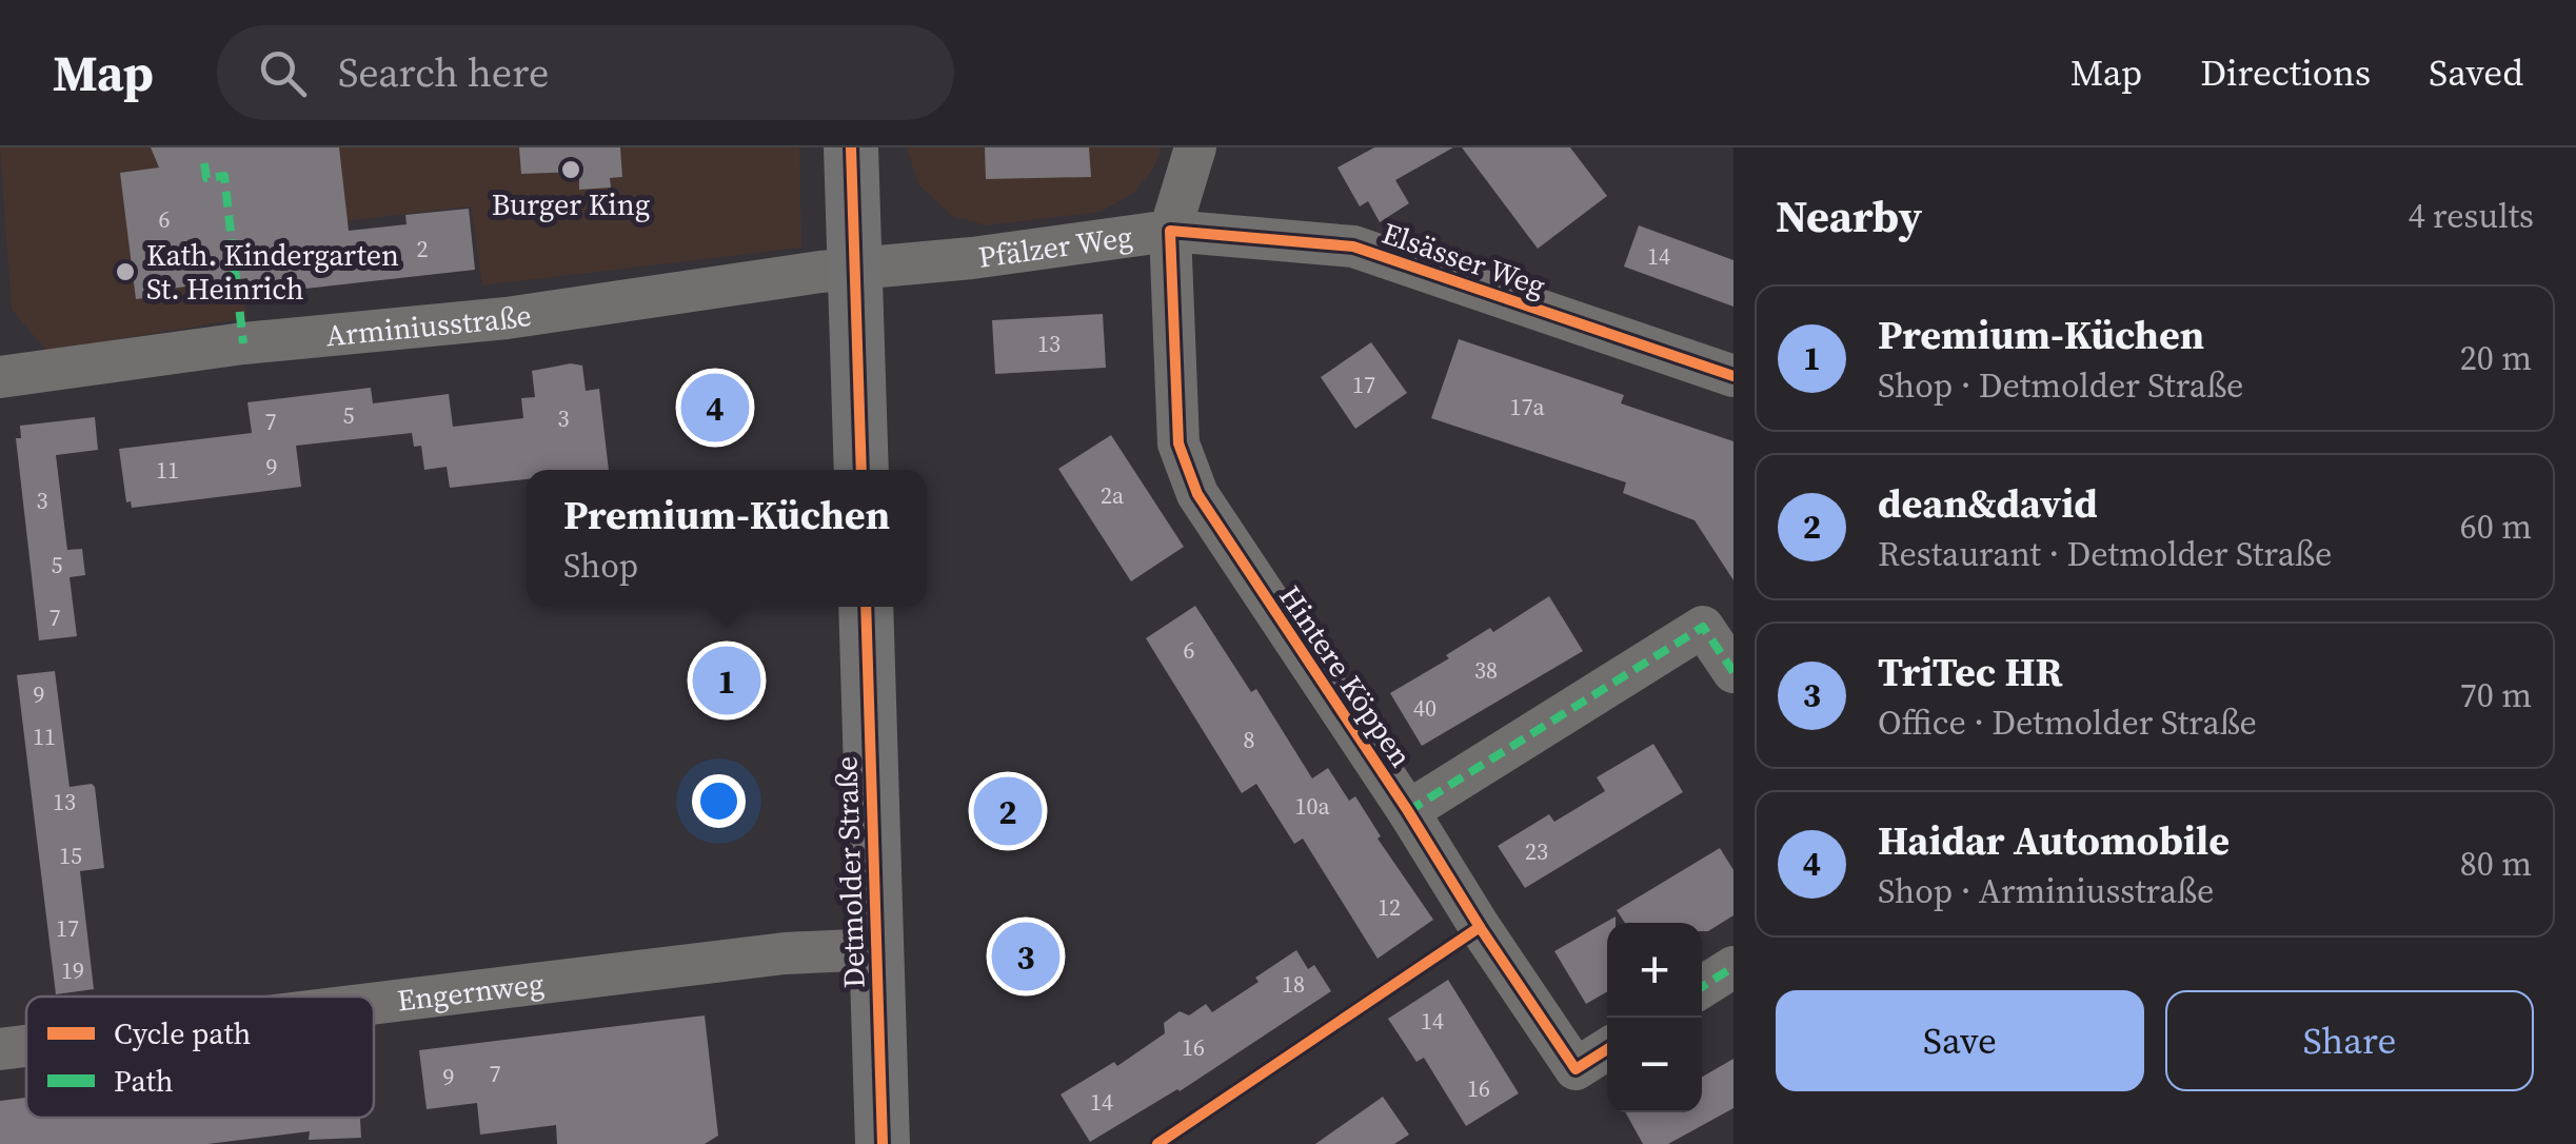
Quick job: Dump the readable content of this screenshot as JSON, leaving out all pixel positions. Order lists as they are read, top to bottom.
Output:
{
  "streets": {
    "main road": ["Detmolder Straße"],
    "street": [
      "Pfälzer Weg",
      "Elsässer Weg",
      "Arminiusstraße",
      "Hintere Köppen",
      "Engernweg"
    ]
  },
  "crossings": [
    ["Pfälzer Weg", "Elsässer Weg"],
    ["Pfälzer Weg", "Arminiusstraße"],
    ["Pfälzer Weg", "Hintere Köppen"],
    ["Elsässer Weg", "Hintere Köppen"],
    ["Detmolder Straße", "Engernweg"]
  ],
  "places": ["Burger King", "Kath. Kindergarten St. Heinrich"],
  "house_numbers": [
    "6",
    "2",
    "14",
    "13",
    "17",
    "17a",
    "5",
    "3",
    "7",
    "9",
    "11",
    "2a",
    "3",
    "5",
    "7",
    "6",
    "38",
    "9",
    "40",
    "11",
    "8",
    "13",
    "10a",
    "23",
    "15",
    "12",
    "17",
    "19",
    "18",
    "14",
    "16",
    "7",
    "9",
    "16",
    "14"
  ],
  "legend": ["Cycle path", "Path"],
  "page": {
    "header": "Map",
    "search": "Search here",
    "nav": ["Map", "Directions", "Saved"],
    "heading": ["Nearby", "4 results"],
    "list": [
      {
        "mark": "1",
        "name": "Premium-Küchen",
        "note": "Shop · Detmolder Straße",
        "value": "20 m"
      },
      {
        "mark": "2",
        "name": "dean&david",
        "note": "Restaurant · Detmolder Straße",
        "value": "60 m"
      },
      {
        "mark": "3",
        "name": "TriTec HR",
        "note": "Office · Detmolder Straße",
        "value": "70 m"
      },
      {
        "mark": "4",
        "name": "Haidar Automobile",
        "note": "Shop · Arminiusstraße",
        "value": "80 m"
      }
    ],
    "pins": [
      "4",
      "1",
      "2",
      "3"
    ],
    "popup": ["Premium-Küchen", "Shop"],
    "map_buttons": ["+", "−"],
    "buttons": ["Save", "Share"]
  }
}
